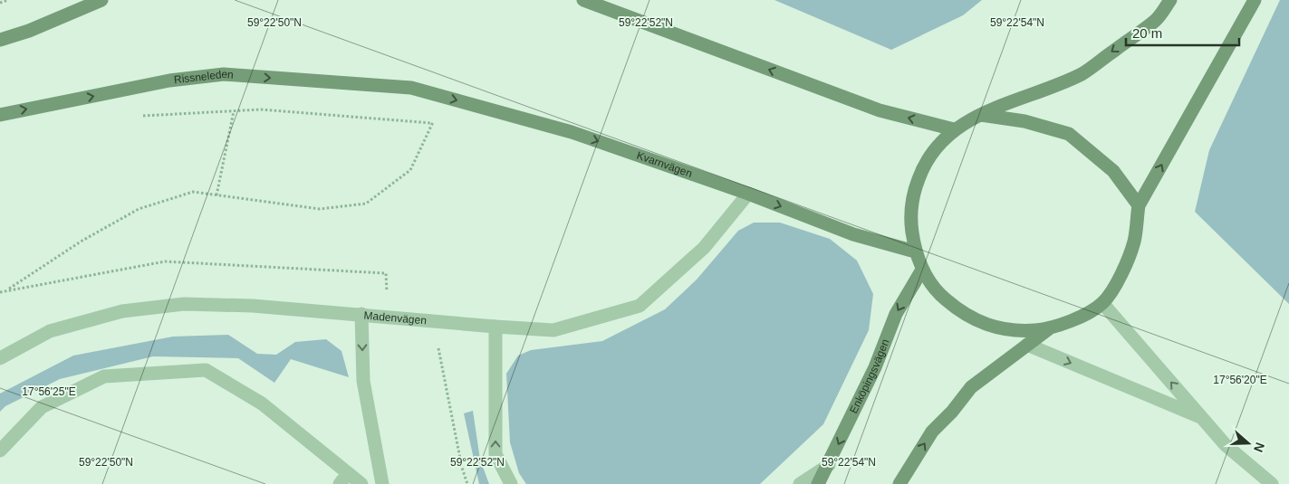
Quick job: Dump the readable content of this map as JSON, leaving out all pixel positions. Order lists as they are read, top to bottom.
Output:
{
  "streets": {
    "main road": ["Rissneleden", "Kvarnvägen", "Enköpingsvägen"],
    "street": ["Madenvägen"]
  },
  "crossings": [
    ["Rissneleden", "Kvarnvägen"],
    ["Kvarnvägen", "Madenvägen"]
  ],
  "one_way": ["Rissneleden", "Kvarnvägen"],
  "scale_bar": "20 m",
  "north": "right",
  "coordinates": [
    "59°22'50\"N",
    "59°22'52\"N",
    "59°22'54\"N",
    "17°56'20\"E",
    "17°56'25\"E"
  ]
}
